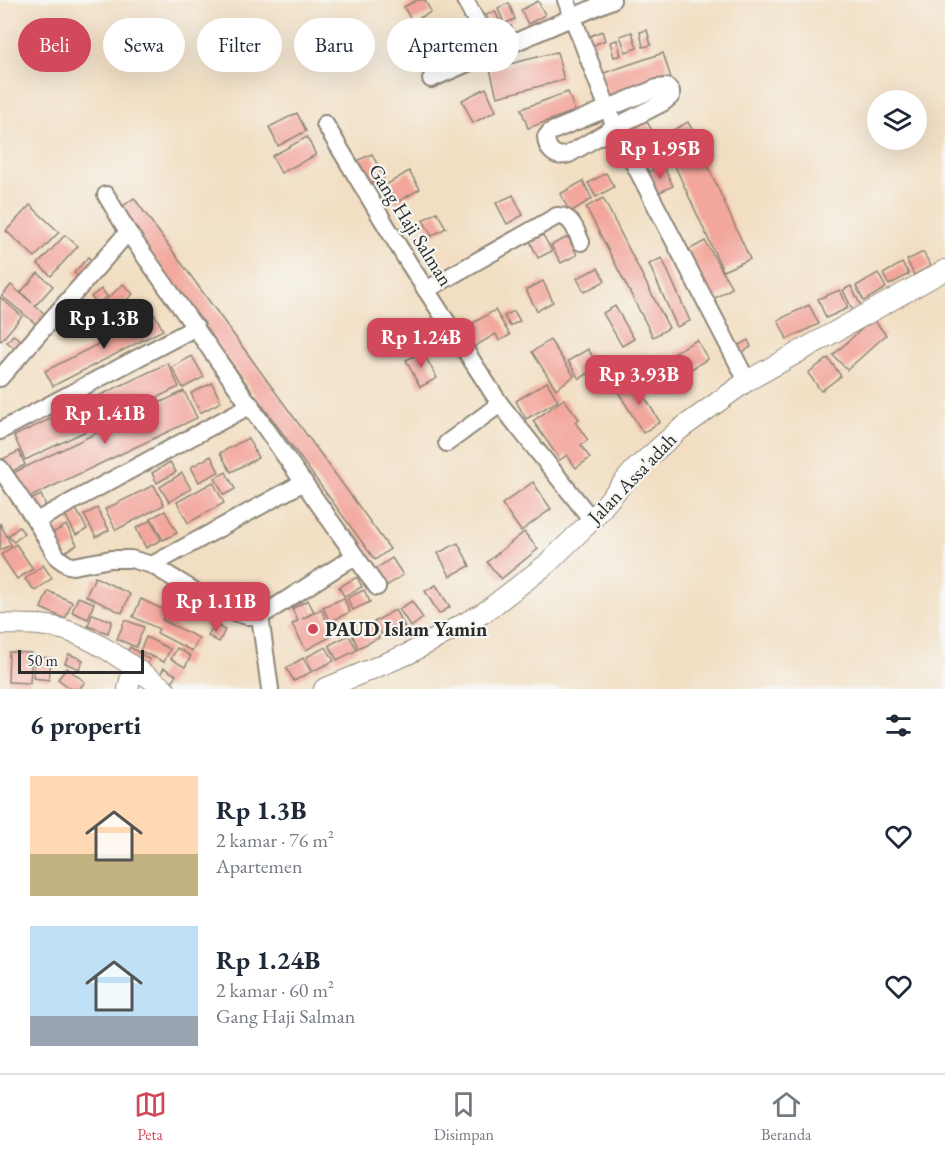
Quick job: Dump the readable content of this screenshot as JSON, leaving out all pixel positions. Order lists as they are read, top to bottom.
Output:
{
  "streets": {
    "street": ["Gang Haji Salman", "Jalan Assa'adah"]
  },
  "crossings": [
    ["Gang Haji Salman", "Jalan Assa'adah"]
  ],
  "places": ["PAUD Islam Yamin"],
  "scale_bar": "50 m",
  "page": {
    "chip": [
      "Beli",
      "Sewa",
      "Filter",
      "Baru",
      "Apartemen"
    ],
    "price": [
      "Rp 1.95B",
      "Rp 1.3B",
      "Rp 1.24B",
      "Rp 3.93B",
      "Rp 1.41B",
      "Rp 1.11B"
    ],
    "scale": "50 m",
    "heading": "6 properti",
    "list": [
      {
        "name": "Rp 1.3B",
        "note": "2 kamar · 76 m² · Apartemen"
      },
      {
        "name": "Rp 1.24B",
        "note": "2 kamar · 60 m² · Gang Haji Salman"
      }
    ],
    "tabs": ["Peta", "Disimpan", "Beranda"]
  }
}
